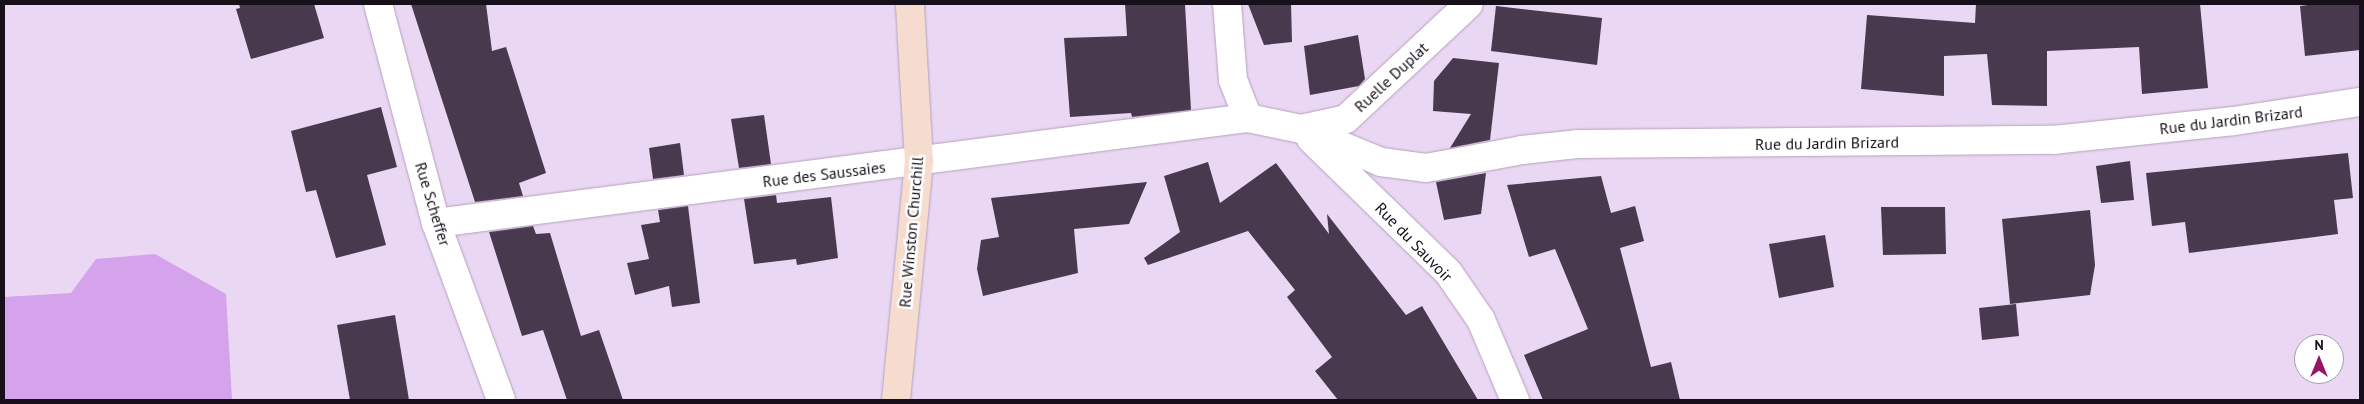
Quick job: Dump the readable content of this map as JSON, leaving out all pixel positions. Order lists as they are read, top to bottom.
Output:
{
  "streets": {
    "main road": ["Rue Winston Churchill"],
    "street": [
      "Ruelle Duplat",
      "Rue du Jardin Brizard",
      "Rue des Saussaies",
      "Rue Scheffer",
      "Rue du Sauvoir"
    ]
  },
  "crossings": [
    ["Ruelle Duplat", "Rue du Jardin Brizard"],
    ["Ruelle Duplat", "Rue des Saussaies"],
    ["Ruelle Duplat", "Rue du Sauvoir"],
    ["Rue du Jardin Brizard", "Rue des Saussaies"],
    ["Rue du Jardin Brizard", "Rue du Sauvoir"],
    ["Rue des Saussaies", "Rue Scheffer"],
    ["Rue des Saussaies", "Rue Winston Churchill"],
    ["Rue des Saussaies", "Rue du Sauvoir"]
  ],
  "north": "top"
}
